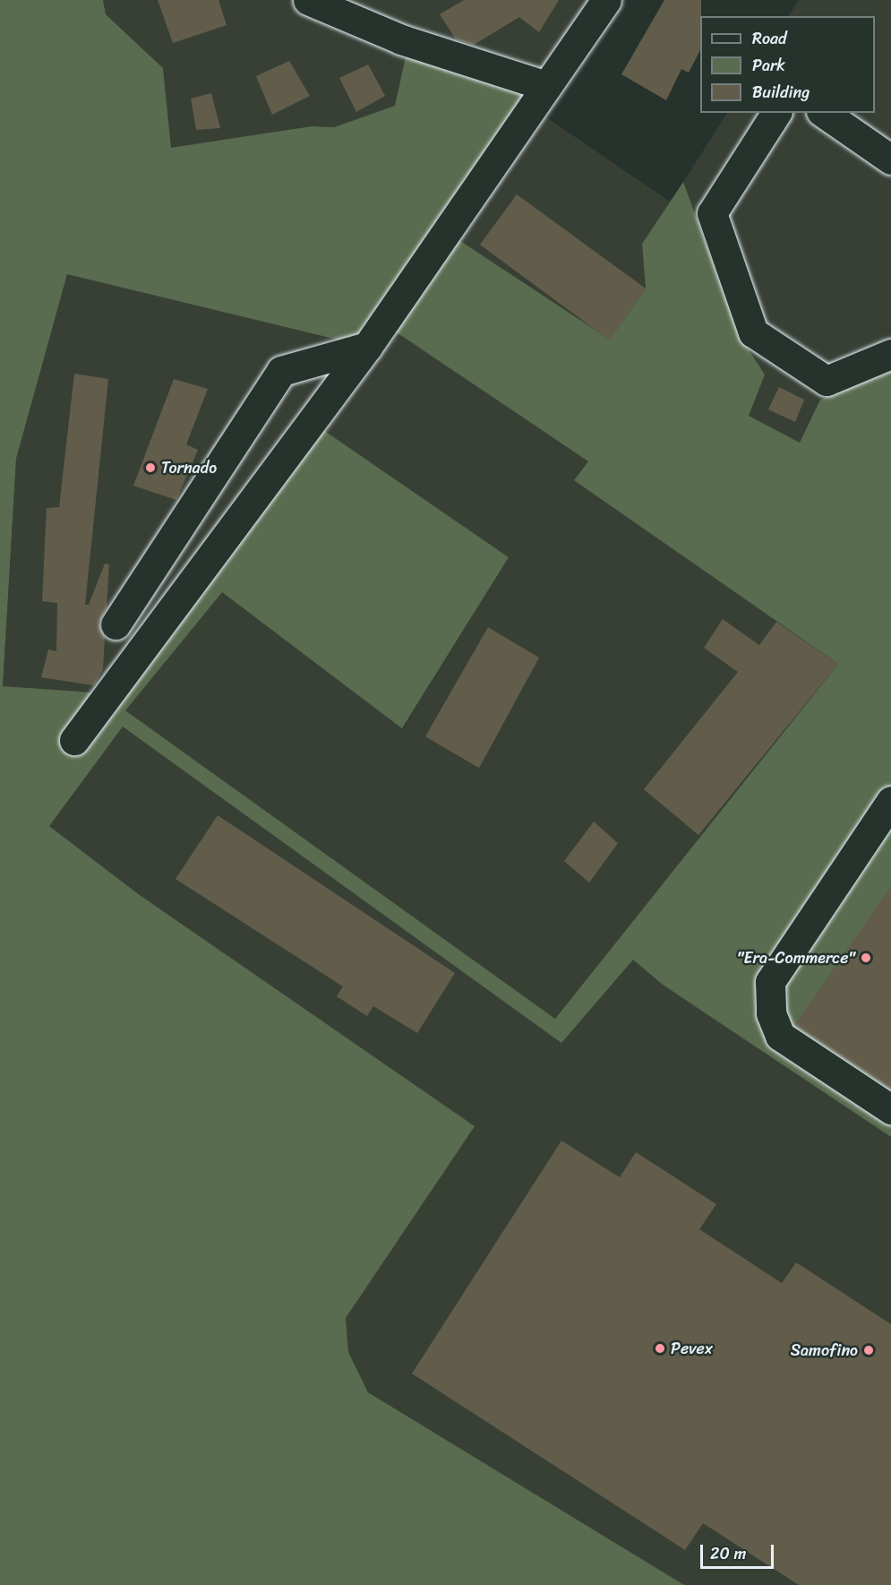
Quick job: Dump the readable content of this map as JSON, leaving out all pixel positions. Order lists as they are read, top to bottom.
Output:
{
  "places": [
    "Tornado",
    "\"Era-Commerce\"",
    "Pevex",
    "Samofino"
  ],
  "legend": ["Road", "Park", "Building"],
  "scale_bar": "20 m"
}
